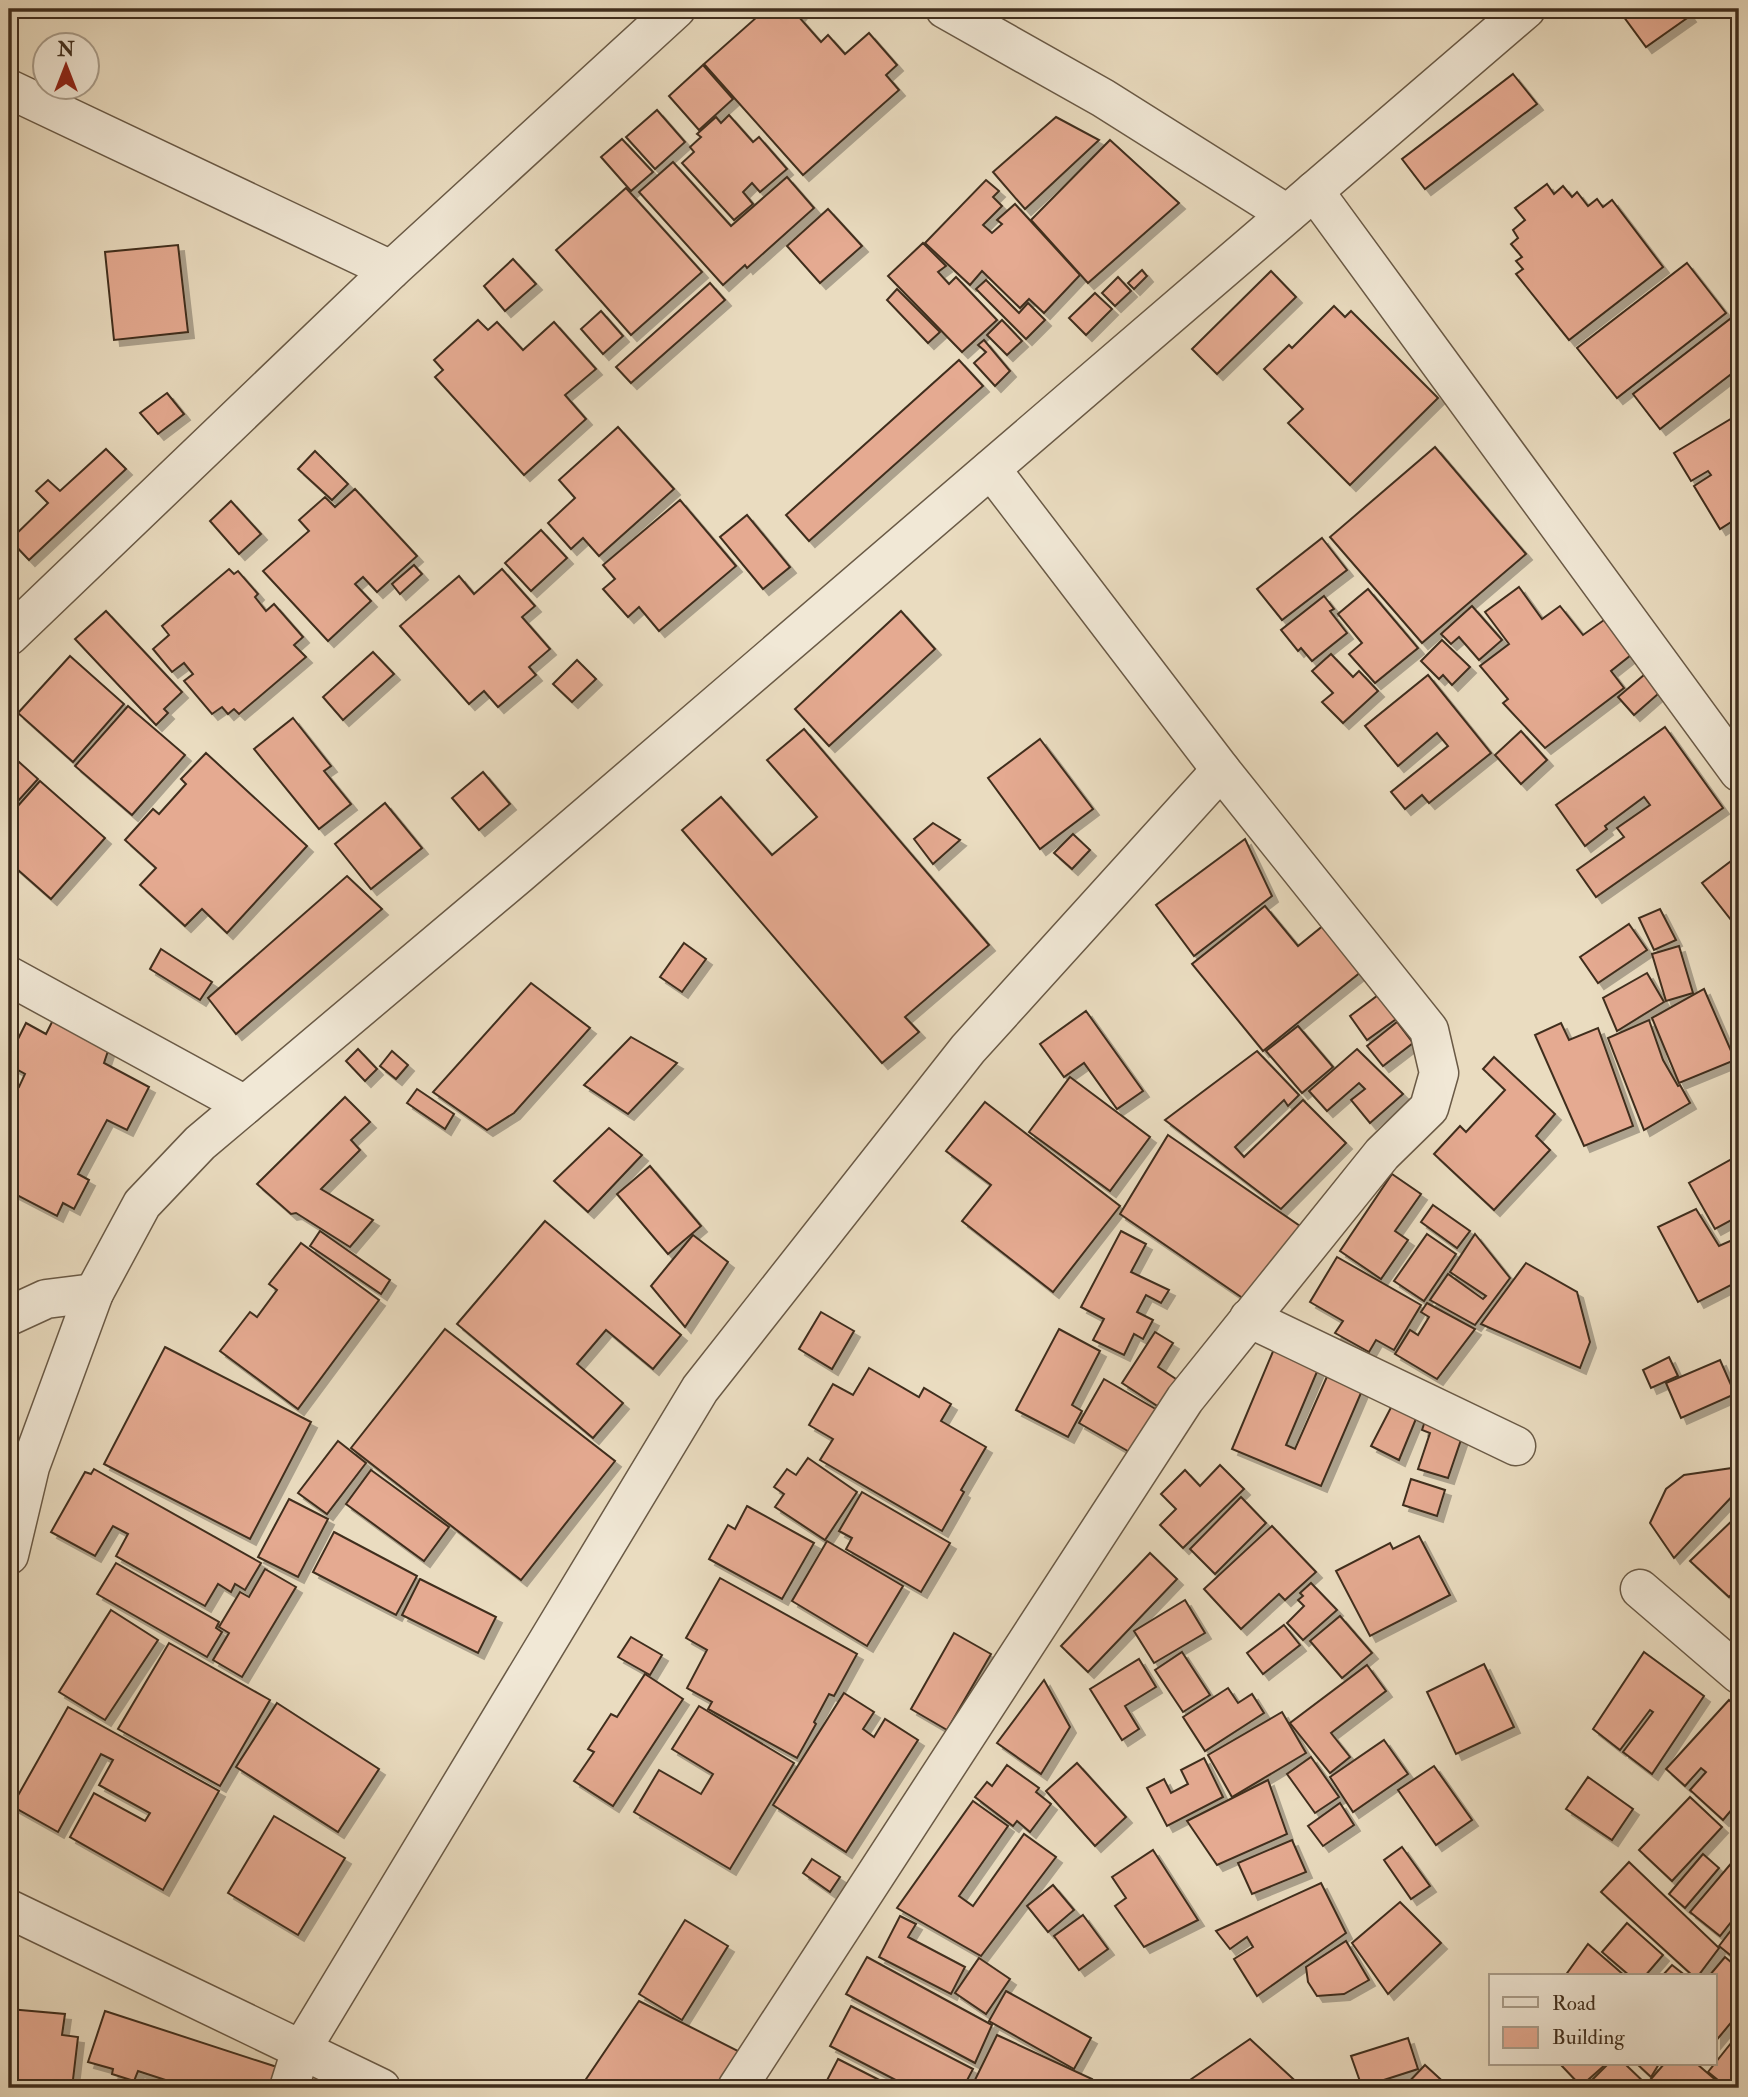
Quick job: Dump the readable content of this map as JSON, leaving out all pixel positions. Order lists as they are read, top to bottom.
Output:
{
  "legend": ["Road", "Building"],
  "north": "top"
}
